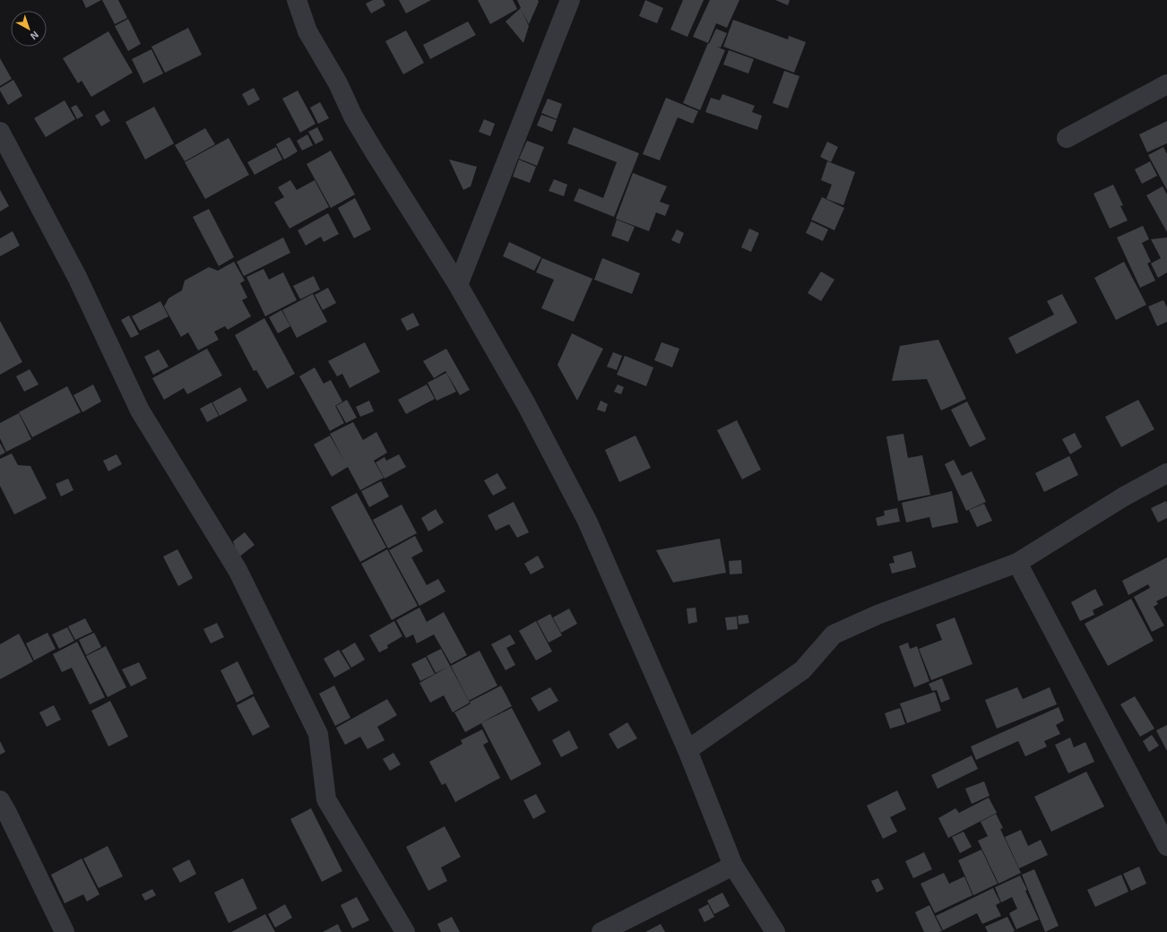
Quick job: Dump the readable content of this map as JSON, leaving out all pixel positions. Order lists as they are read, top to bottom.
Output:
{
  "north": "bottom right"
}
